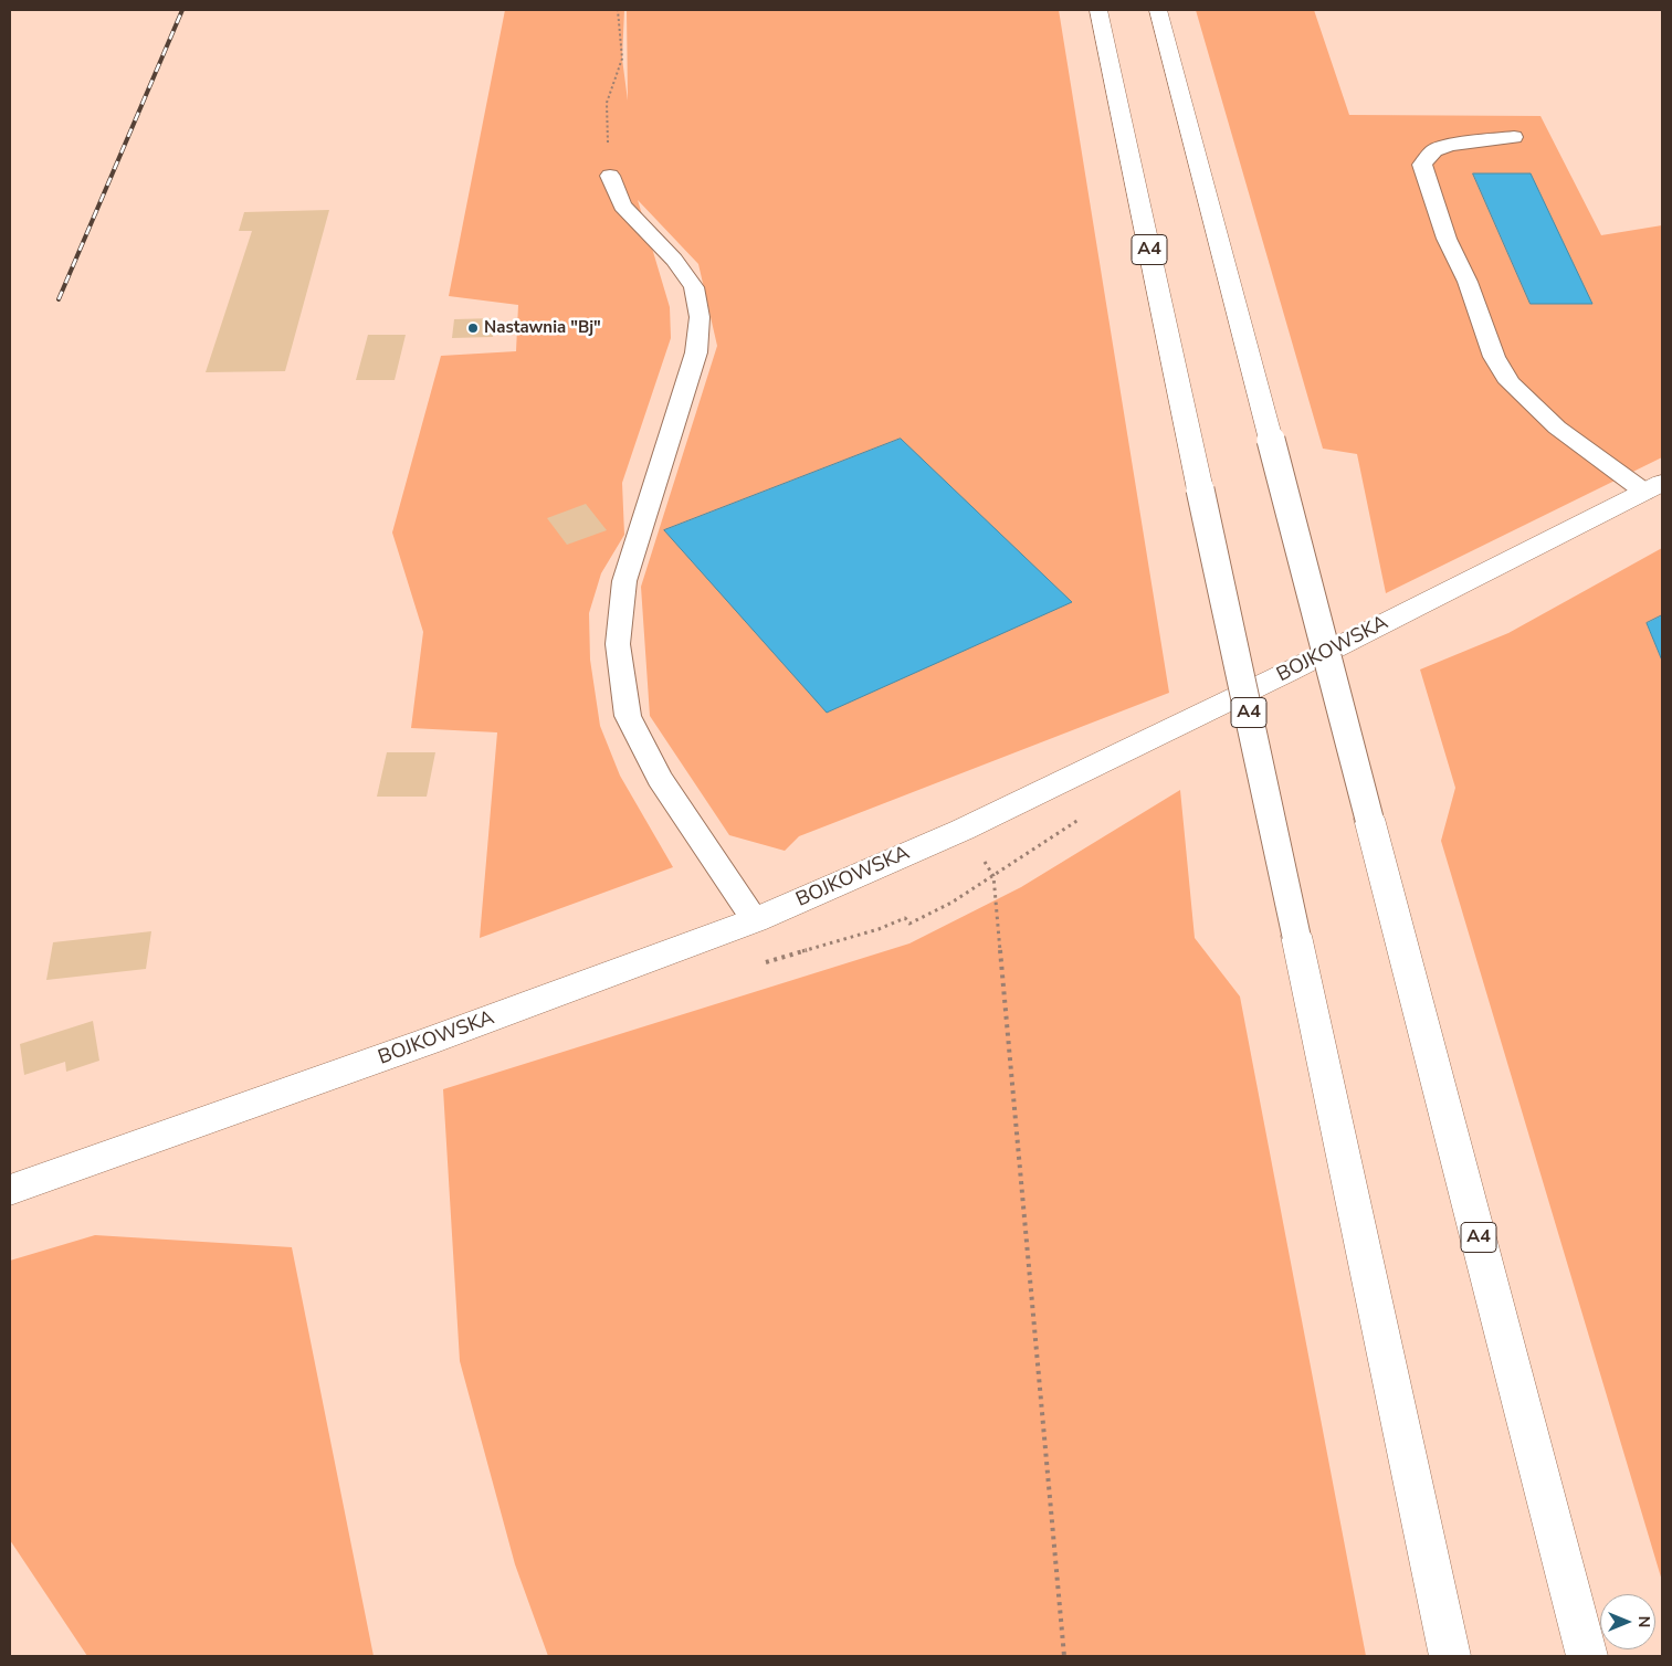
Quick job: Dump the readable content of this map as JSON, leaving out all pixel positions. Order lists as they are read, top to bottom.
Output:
{
  "streets": {
    "main road": ["A4", "BOJKOWSKA"]
  },
  "places": ["Nastawnia \"Bj\""],
  "north": "right"
}
